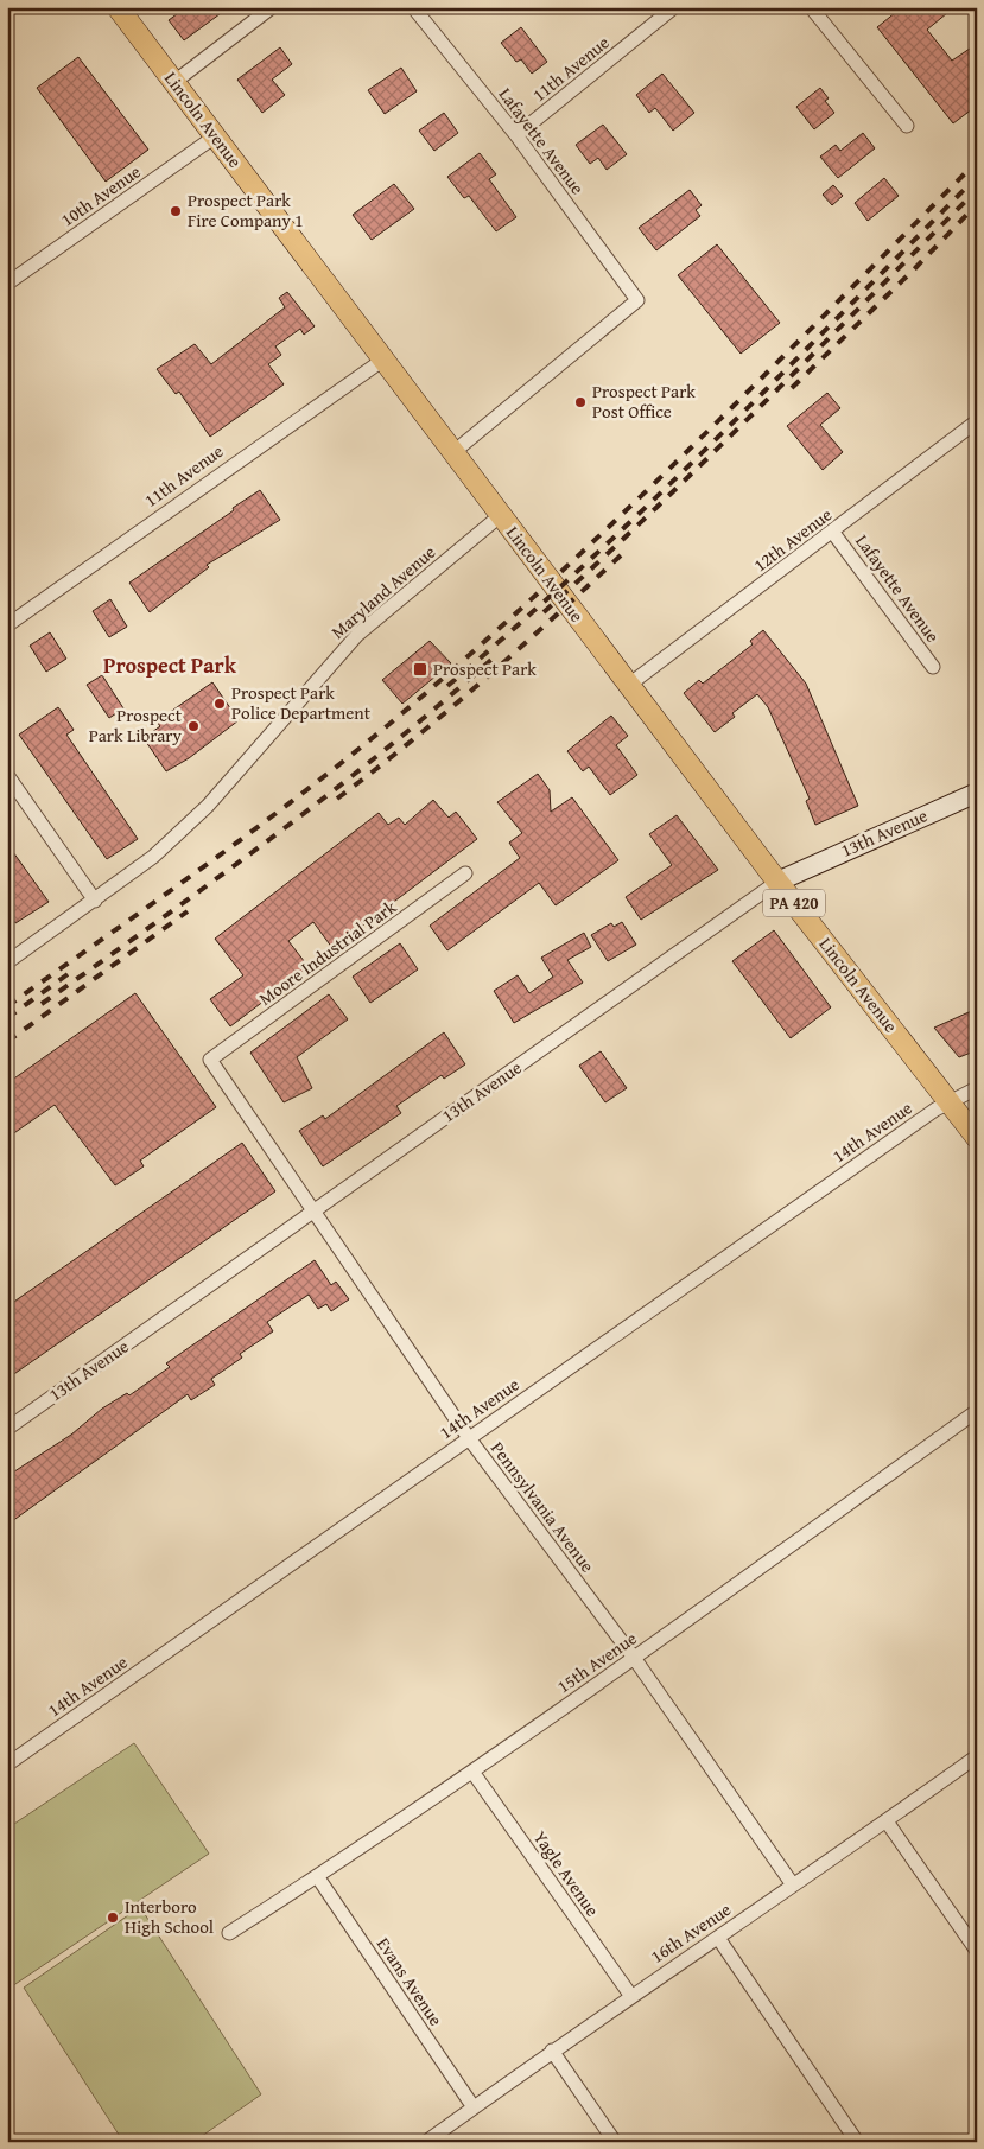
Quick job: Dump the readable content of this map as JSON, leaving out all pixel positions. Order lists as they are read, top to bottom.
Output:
{
  "streets": {
    "main road": ["Lincoln Avenue", "PA 420"],
    "street": [
      "11th Avenue",
      "Lafayette Avenue",
      "10th Avenue",
      "12th Avenue",
      "Maryland Avenue",
      "13th Avenue",
      "Moore Industrial Park",
      "14th Avenue",
      "Pennsylvania Avenue",
      "15th Avenue",
      "Yagle Avenue",
      "16th Avenue",
      "Evans Avenue"
    ]
  },
  "crossings": [
    ["11th Avenue", "Lincoln Avenue"],
    ["11th Avenue", "Lafayette Avenue"],
    ["Lincoln Avenue", "Lafayette Avenue"],
    ["Lincoln Avenue", "10th Avenue"],
    ["Lincoln Avenue", "12th Avenue"],
    ["Lincoln Avenue", "Maryland Avenue"],
    ["Lincoln Avenue", "13th Avenue"],
    ["Lincoln Avenue", "14th Avenue"],
    ["Lafayette Avenue", "12th Avenue"],
    ["13th Avenue", "Pennsylvania Avenue"],
    ["Moore Industrial Park", "Pennsylvania Avenue"],
    ["14th Avenue", "Pennsylvania Avenue"],
    ["Pennsylvania Avenue", "15th Avenue"],
    ["Pennsylvania Avenue", "16th Avenue"],
    ["15th Avenue", "Yagle Avenue"],
    ["15th Avenue", "Evans Avenue"],
    ["Yagle Avenue", "16th Avenue"],
    ["16th Avenue", "Evans Avenue"]
  ],
  "districts": ["Prospect Park"],
  "places": {
    "other": [
      "Prospect Park Fire Company 1",
      "Prospect Park Post Office",
      "Prospect Park Police Department",
      "Prospect Park Library",
      "Interboro High School"
    ],
    "transit": ["Prospect Park"]
  }
}
